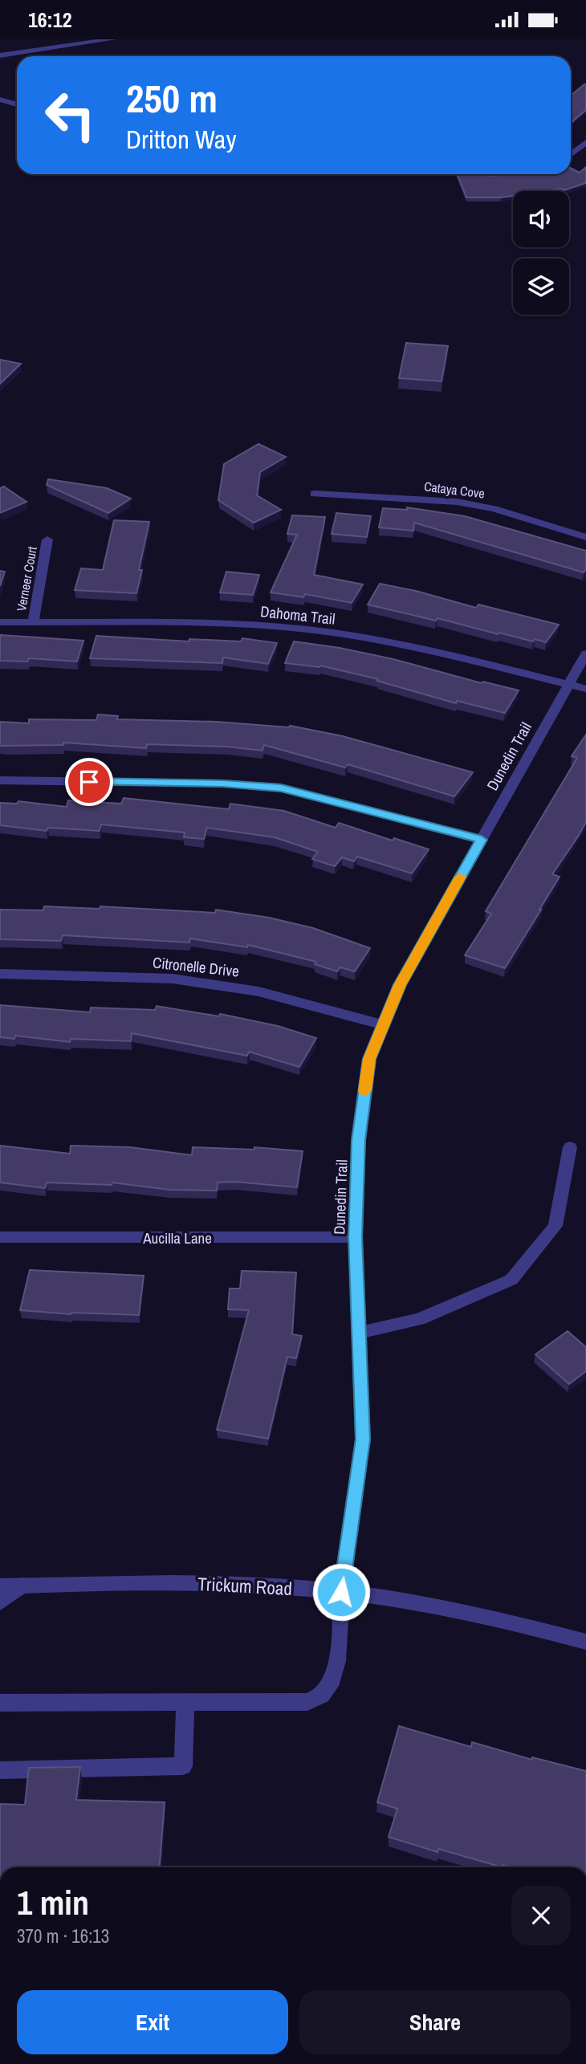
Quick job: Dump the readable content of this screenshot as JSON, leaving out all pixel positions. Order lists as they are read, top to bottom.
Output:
{
  "streets": {
    "street": [
      "Cataya Cove",
      "Verneer Court",
      "Dahoma Trail",
      "Dunedin Trail",
      "Citronelle Drive",
      "Aucilla Lane",
      "Trickum Road"
    ]
  },
  "crossings": [
    ["Verneer Court", "Dahoma Trail"],
    ["Dahoma Trail", "Dunedin Trail"],
    ["Dunedin Trail", "Citronelle Drive"],
    ["Dunedin Trail", "Aucilla Lane"],
    ["Dunedin Trail", "Trickum Road"]
  ],
  "page": {
    "status": "16:12",
    "turn": ["250 m", "Dritton Way"],
    "heading": ["1 min", "370 m · 16:13"],
    "buttons": ["Exit", "Share"]
  }
}
